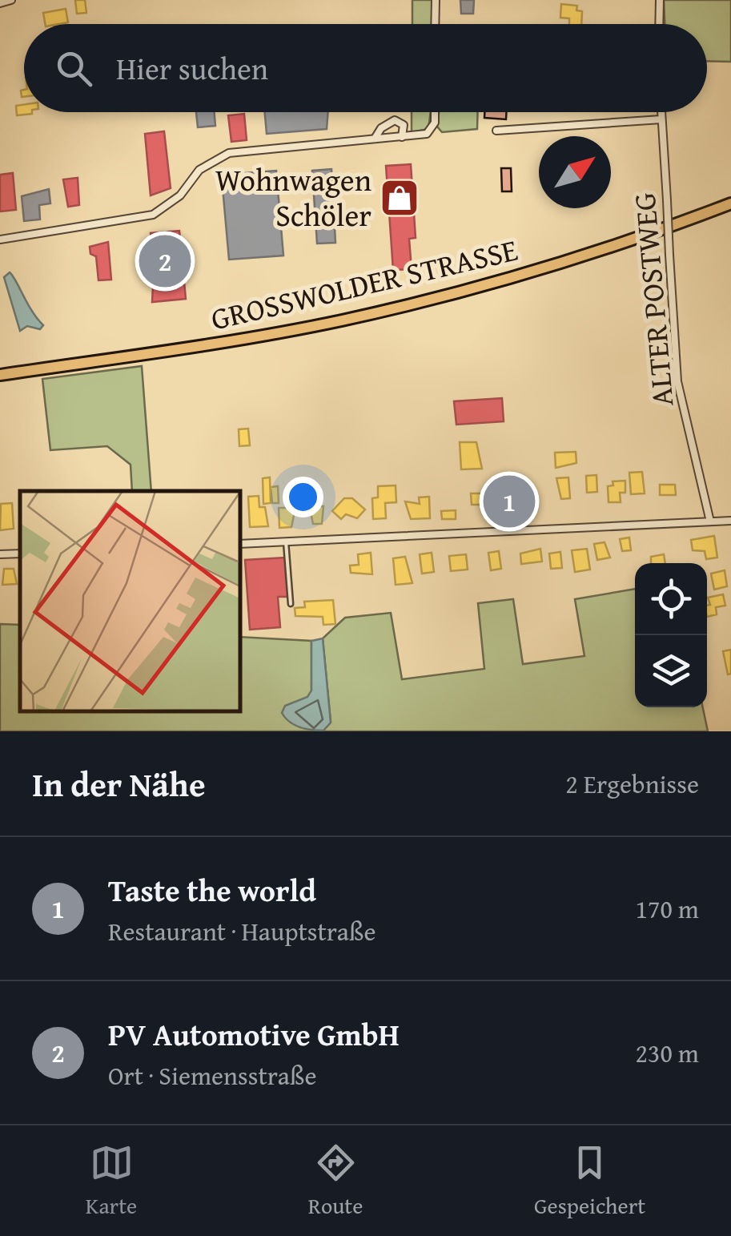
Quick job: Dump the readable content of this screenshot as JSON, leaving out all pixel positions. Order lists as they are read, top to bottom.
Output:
{
  "streets": {
    "main road": ["GROSSWOLDER STRASSE"],
    "street": ["ALTER POSTWEG"]
  },
  "places": {
    "shop": ["Wohnwagen Schöler"]
  },
  "north": "top right",
  "page": {
    "search": "Hier suchen",
    "pins": ["2", "1"],
    "heading": ["In der Nähe", "2 Ergebnisse"],
    "list": [
      {
        "mark": "1",
        "name": "Taste the world",
        "note": "Restaurant · Hauptstraße",
        "value": "170 m"
      },
      {
        "mark": "2",
        "name": "PV Automotive GmbH",
        "note": "Ort · Siemensstraße",
        "value": "230 m"
      }
    ],
    "nav": ["Karte", "Route", "Gespeichert"]
  }
}
